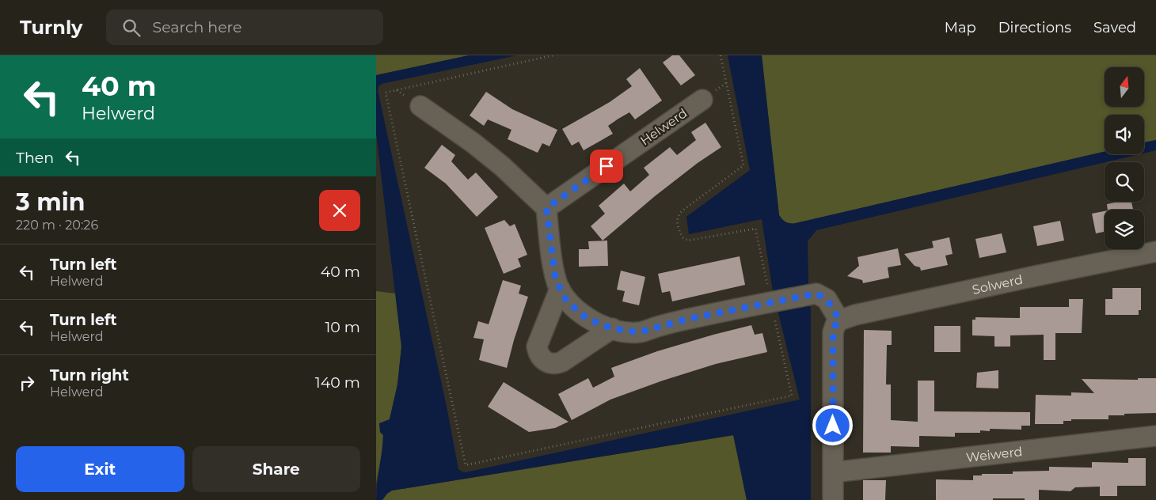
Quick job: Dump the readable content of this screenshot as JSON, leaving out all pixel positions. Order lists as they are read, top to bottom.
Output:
{
  "streets": {
    "street": ["Helwerd", "Solwerd", "Weiwerd"]
  },
  "north": "top",
  "page": {
    "header": "Turnly",
    "search": "Search here",
    "nav": ["Map", "Directions", "Saved"],
    "turn": ["40 m", "Helwerd"],
    "then": "Then",
    "heading": ["3 min", "220 m · 20:26"],
    "list": [
      {
        "name": "Turn left",
        "note": "Helwerd",
        "value": "40 m"
      },
      {
        "name": "Turn left",
        "note": "Helwerd",
        "value": "10 m"
      },
      {
        "name": "Turn right",
        "note": "Helwerd",
        "value": "140 m"
      }
    ],
    "buttons": ["Exit", "Share"]
  }
}
